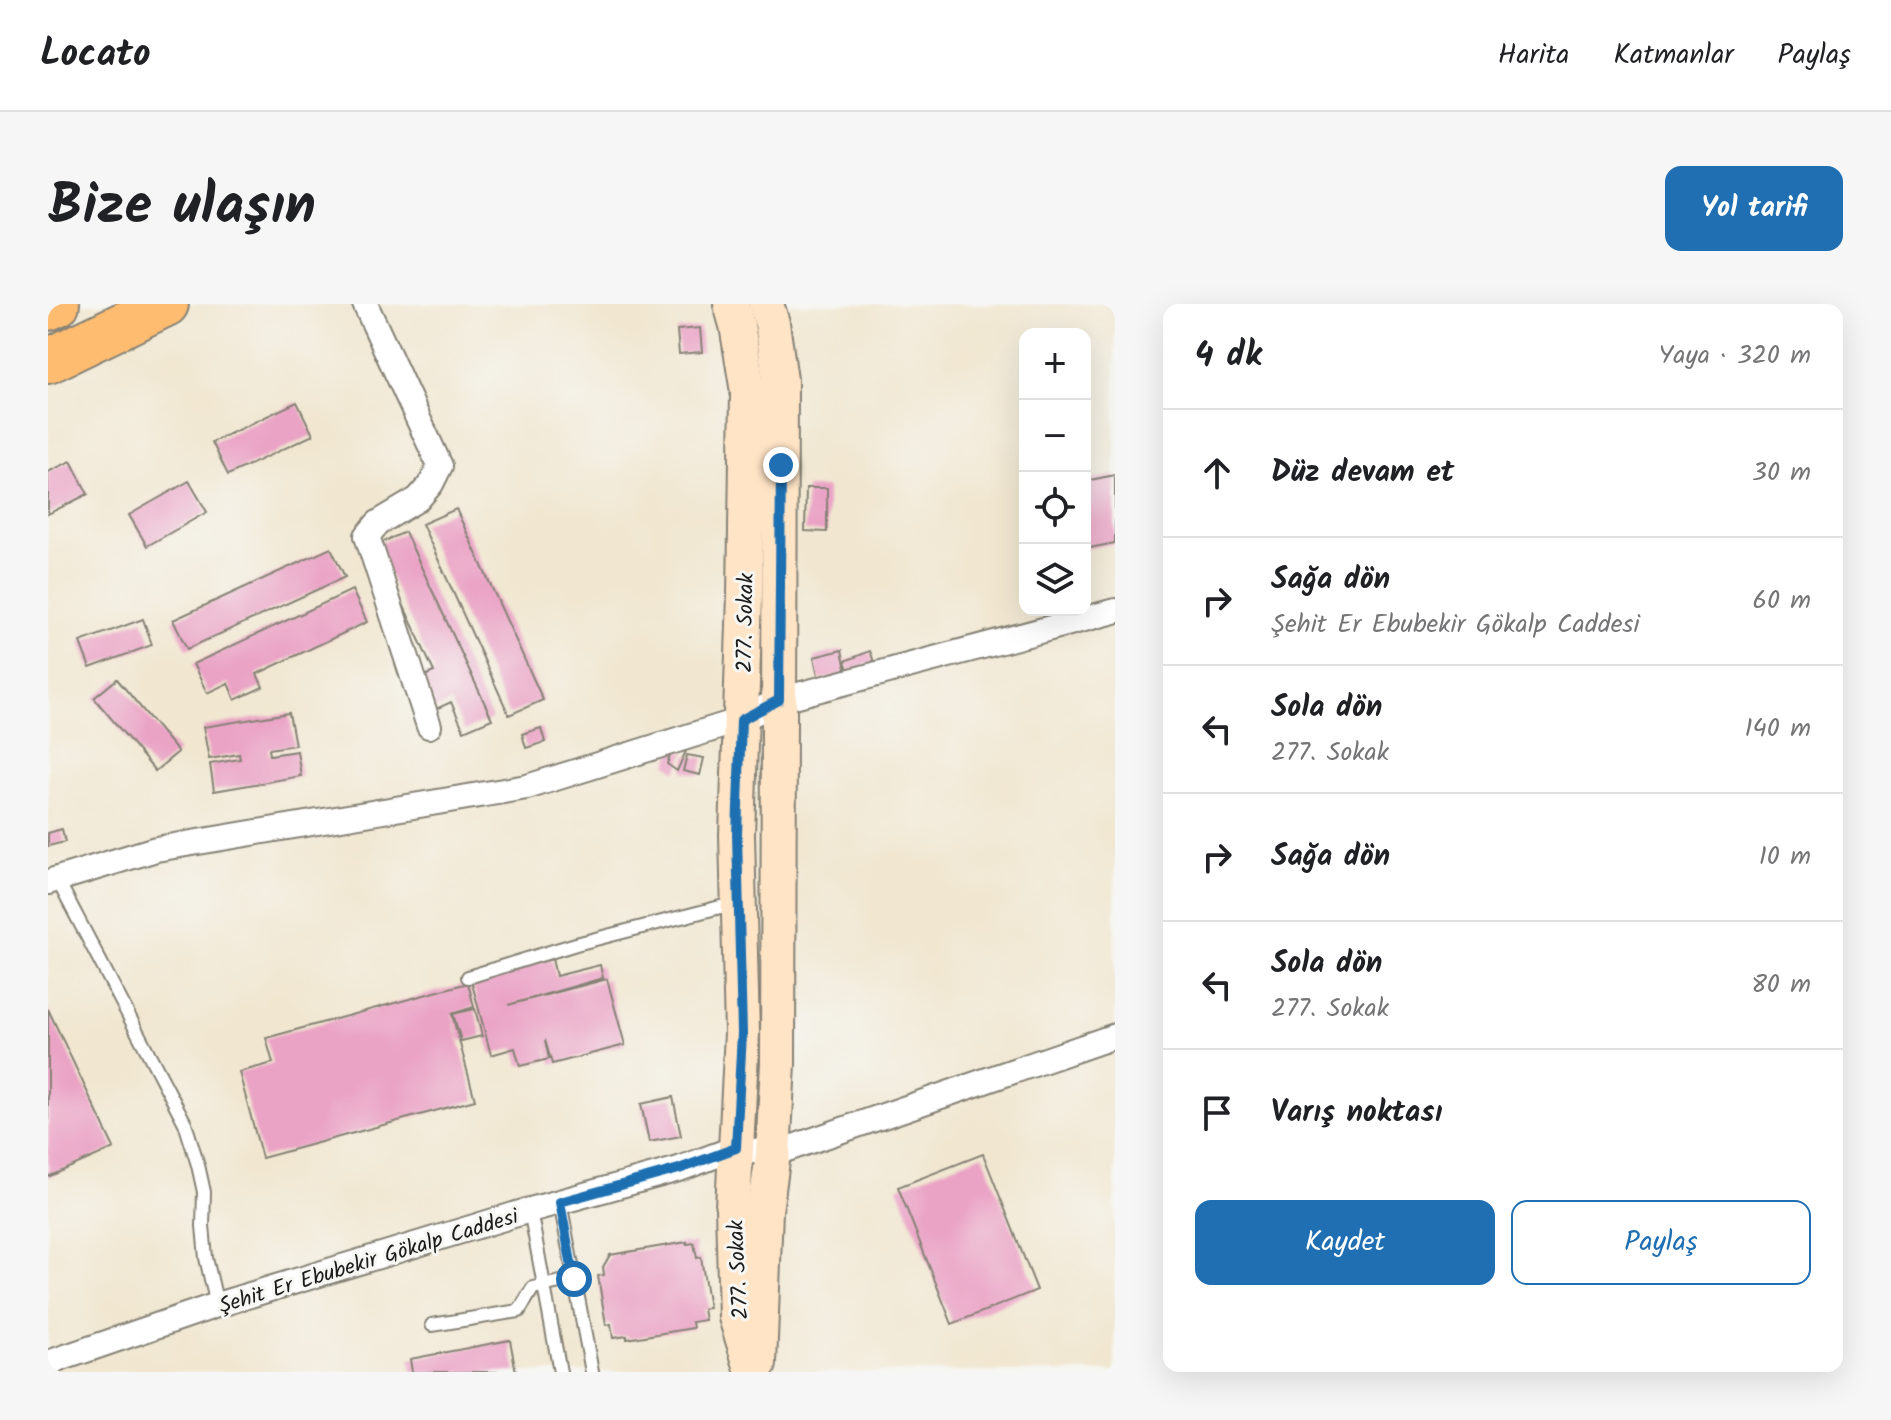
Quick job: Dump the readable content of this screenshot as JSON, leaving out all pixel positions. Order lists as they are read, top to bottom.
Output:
{
  "streets": {
    "street": ["277. Sokak", "Şehit Er Ebubekir Gökalp Caddesi"]
  },
  "crossings": [
    ["277. Sokak", "Şehit Er Ebubekir Gökalp Caddesi"]
  ],
  "page": {
    "header": "Locato",
    "nav": ["Harita", "Katmanlar", "Paylaş"],
    "title": "Bize ulaşın",
    "buttons": [
      "Yol tarifi",
      ["Kaydet", "Paylaş"]
    ],
    "heading": ["4 dk", "Yaya · 320 m"],
    "map_buttons": ["+", "−"],
    "list": [
      ["Düz devam et", "30 m"],
      ["Sağa dön", "Şehit Er Ebubekir Gökalp Caddesi", "60 m"],
      ["Sola dön", "277. Sokak", "140 m"],
      ["Sağa dön", "10 m"],
      ["Sola dön", "277. Sokak", "80 m"],
      "Varış noktası"
    ]
  }
}
